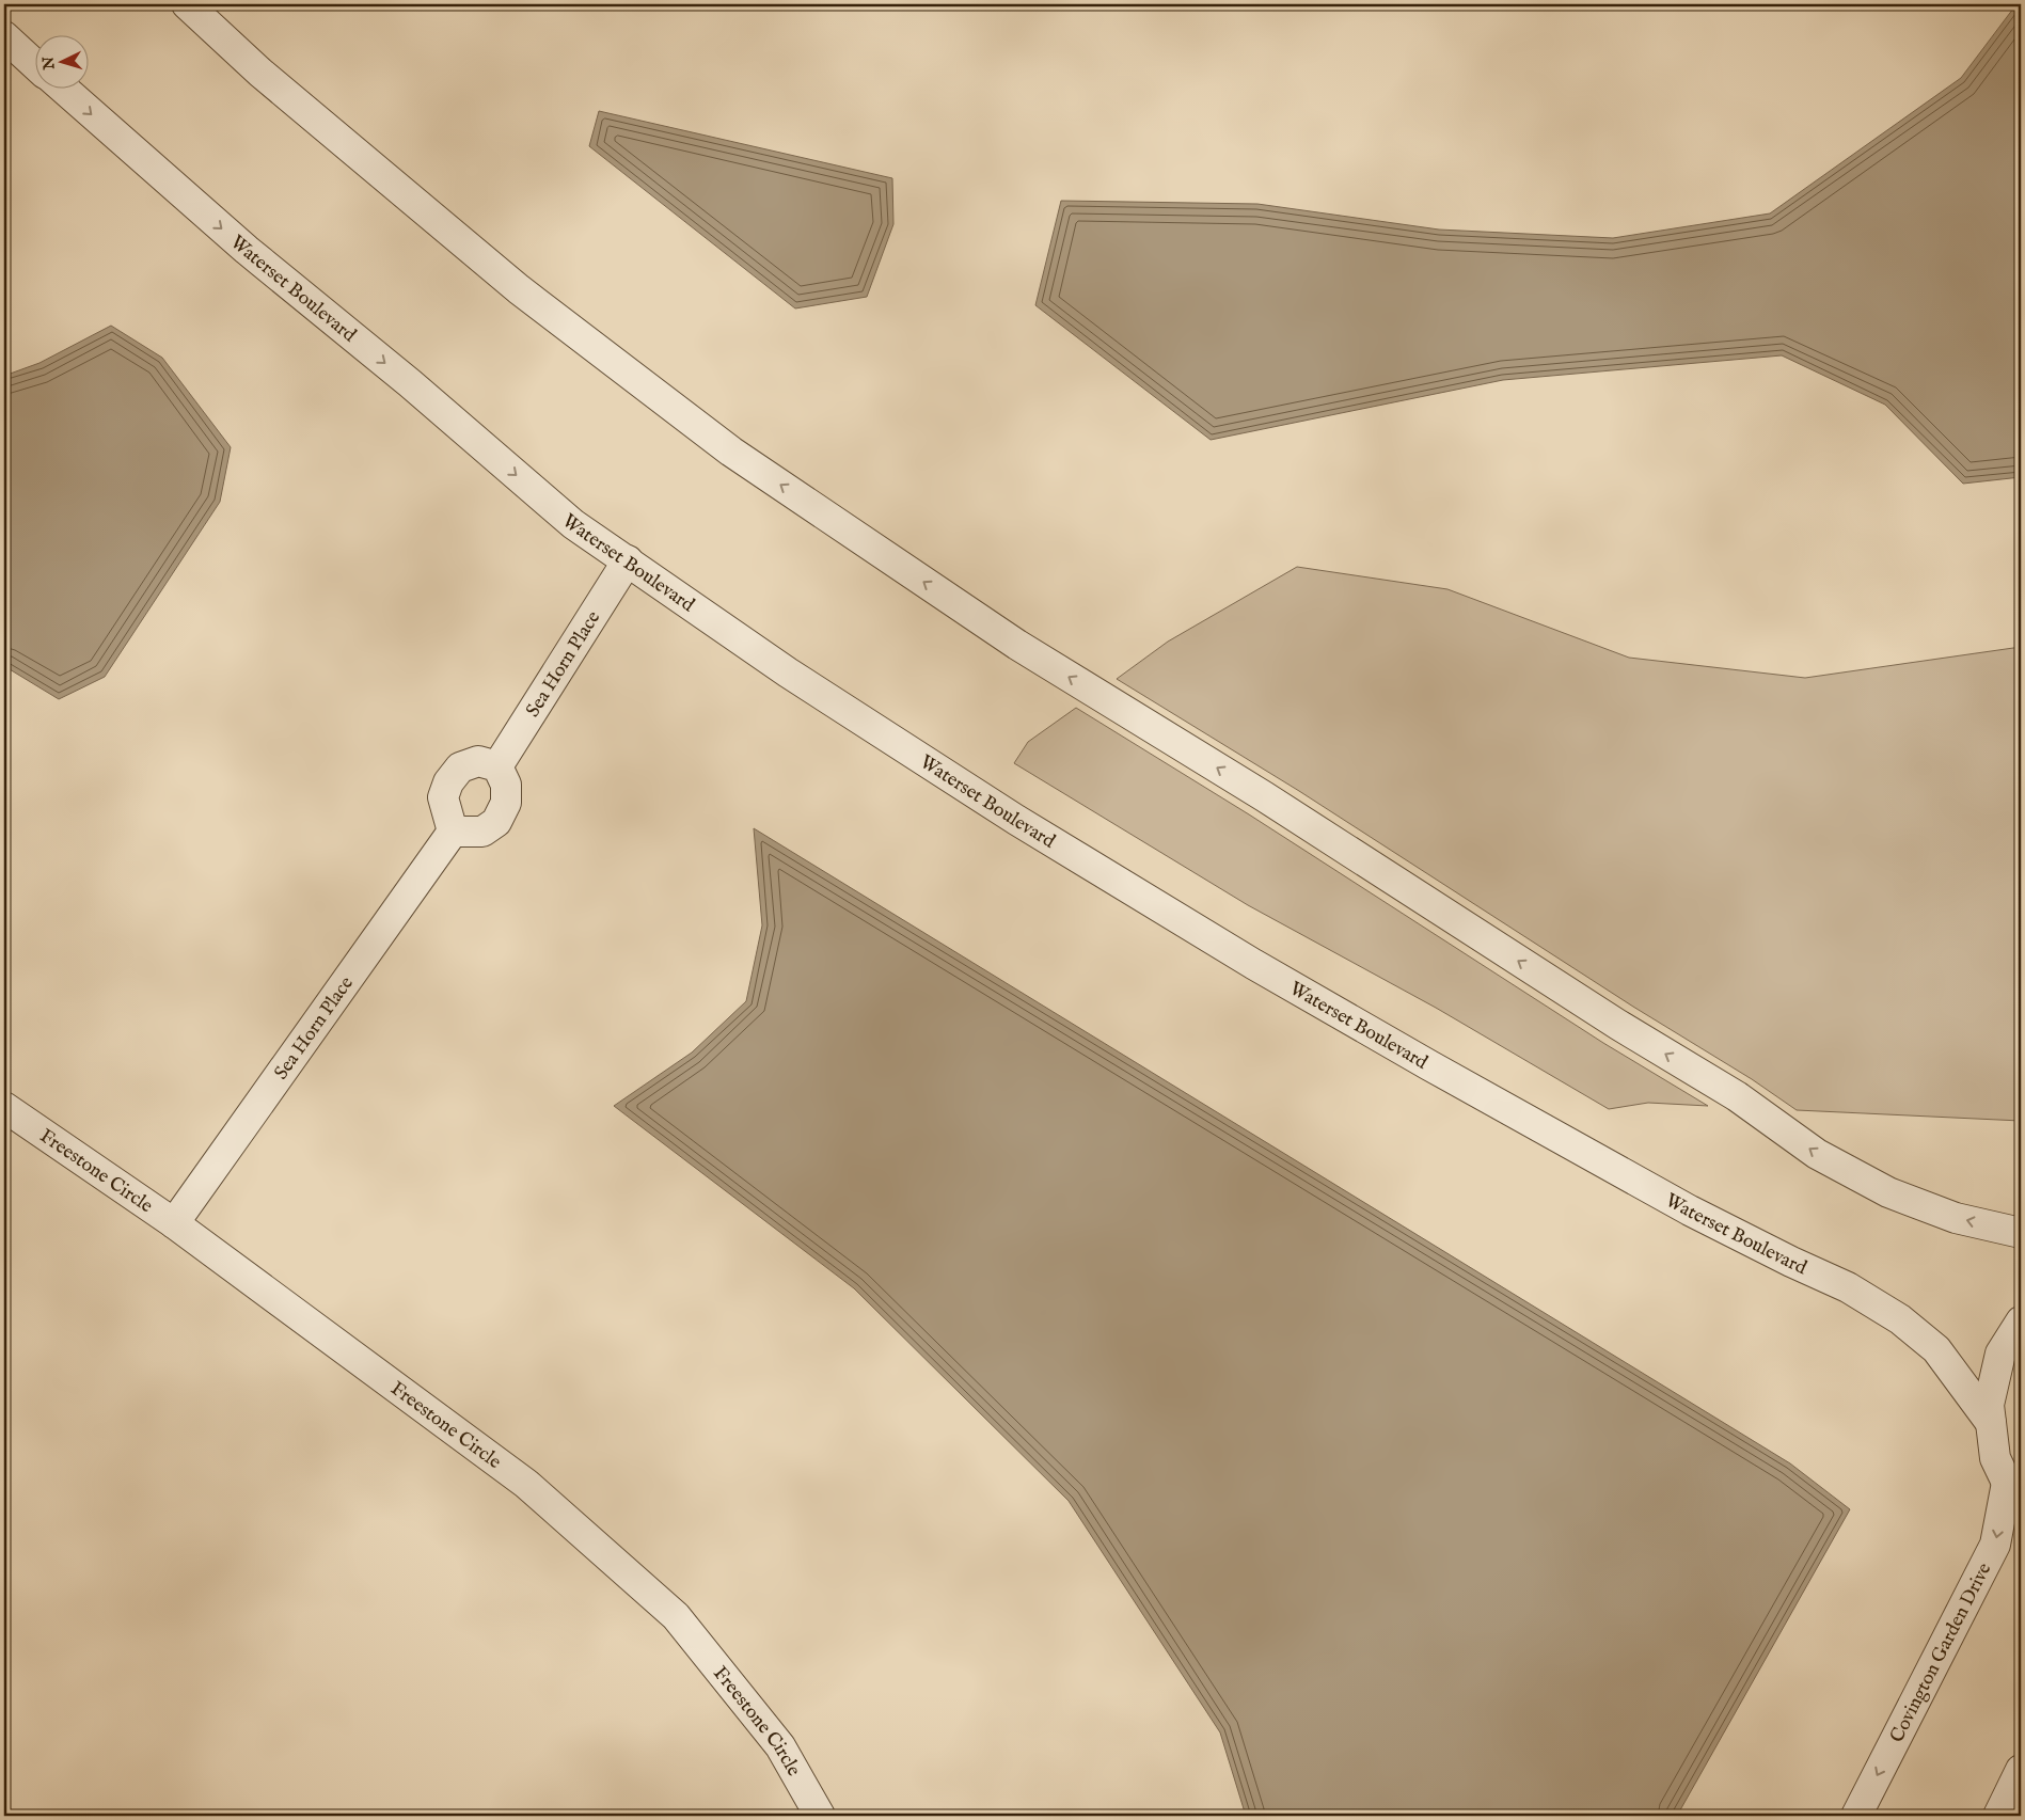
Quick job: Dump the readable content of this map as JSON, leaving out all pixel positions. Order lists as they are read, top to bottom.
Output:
{
  "streets": {
    "street": [
      "Waterset Boulevard",
      "Sea Horn Place",
      "Freestone Circle",
      "Covington Garden Drive"
    ]
  },
  "crossings": [
    ["Waterset Boulevard", "Sea Horn Place"],
    ["Sea Horn Place", "Freestone Circle"]
  ],
  "one_way": ["Covington Garden Drive"],
  "north": "left"
}
